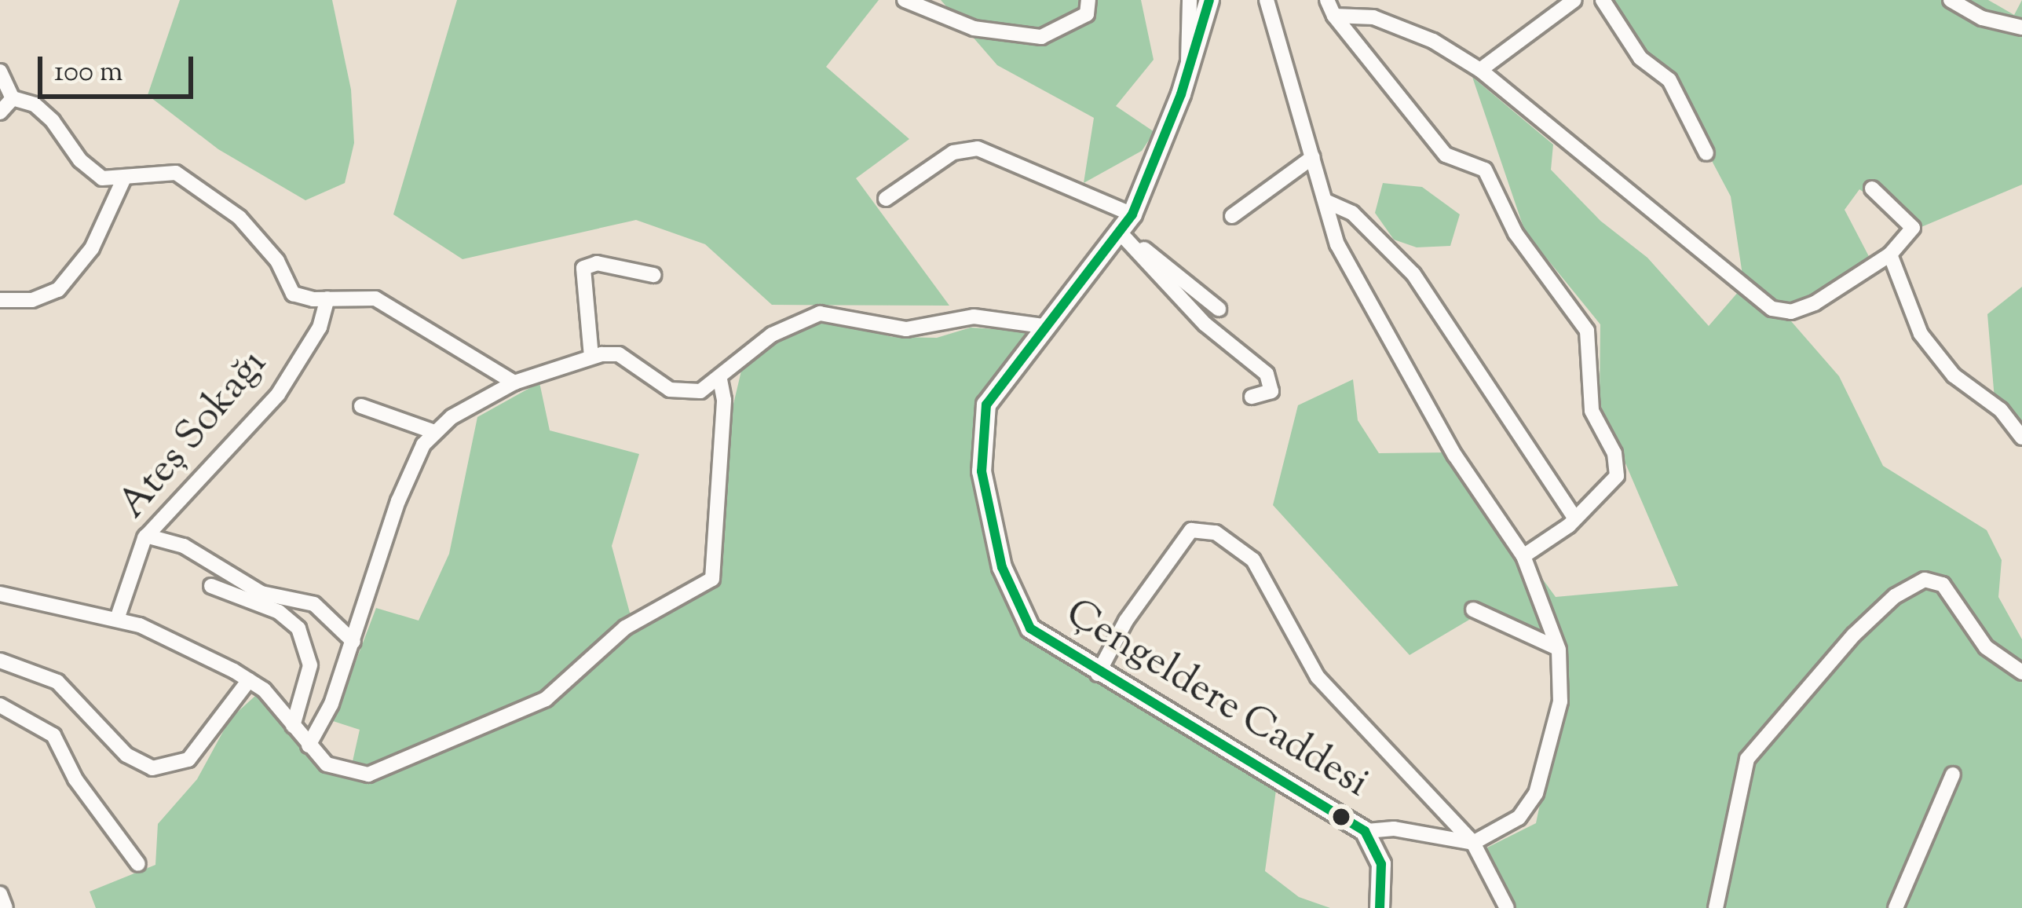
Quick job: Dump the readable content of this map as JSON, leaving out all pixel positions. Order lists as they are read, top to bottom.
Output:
{
  "streets": {
    "main road": ["Çengeldere Caddesi"],
    "street": ["Ateş Sokağı"]
  },
  "scale_bar": "100 m"
}
